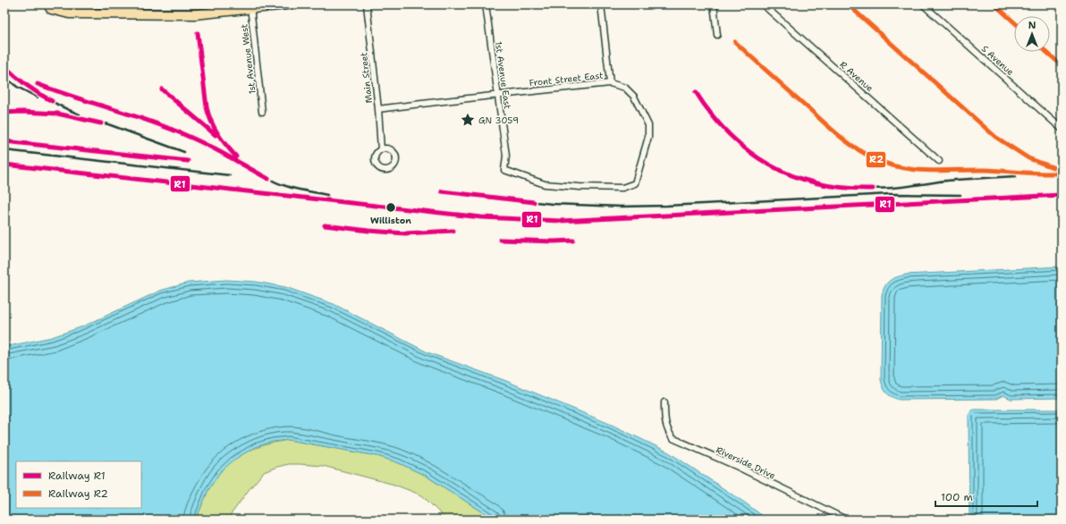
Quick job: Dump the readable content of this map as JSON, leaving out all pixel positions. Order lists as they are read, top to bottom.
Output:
{
  "streets": {
    "street": [
      "1st Avenue West",
      "S Avenue",
      "1st Avenue East",
      "R Avenue",
      "Main Street",
      "Front Street East",
      "Riverside Drive"
    ]
  },
  "crossings": [
    ["1st Avenue East", "Front Street East"],
    ["Main Street", "Front Street East"]
  ],
  "places": {
    "place": ["GN 3059"],
    "other": ["Williston"]
  },
  "lines": ["rail line R2", "rail line R1"],
  "legend": ["Railway R1", "Railway R2"],
  "scale_bar": "100 m",
  "north": "top"
}
